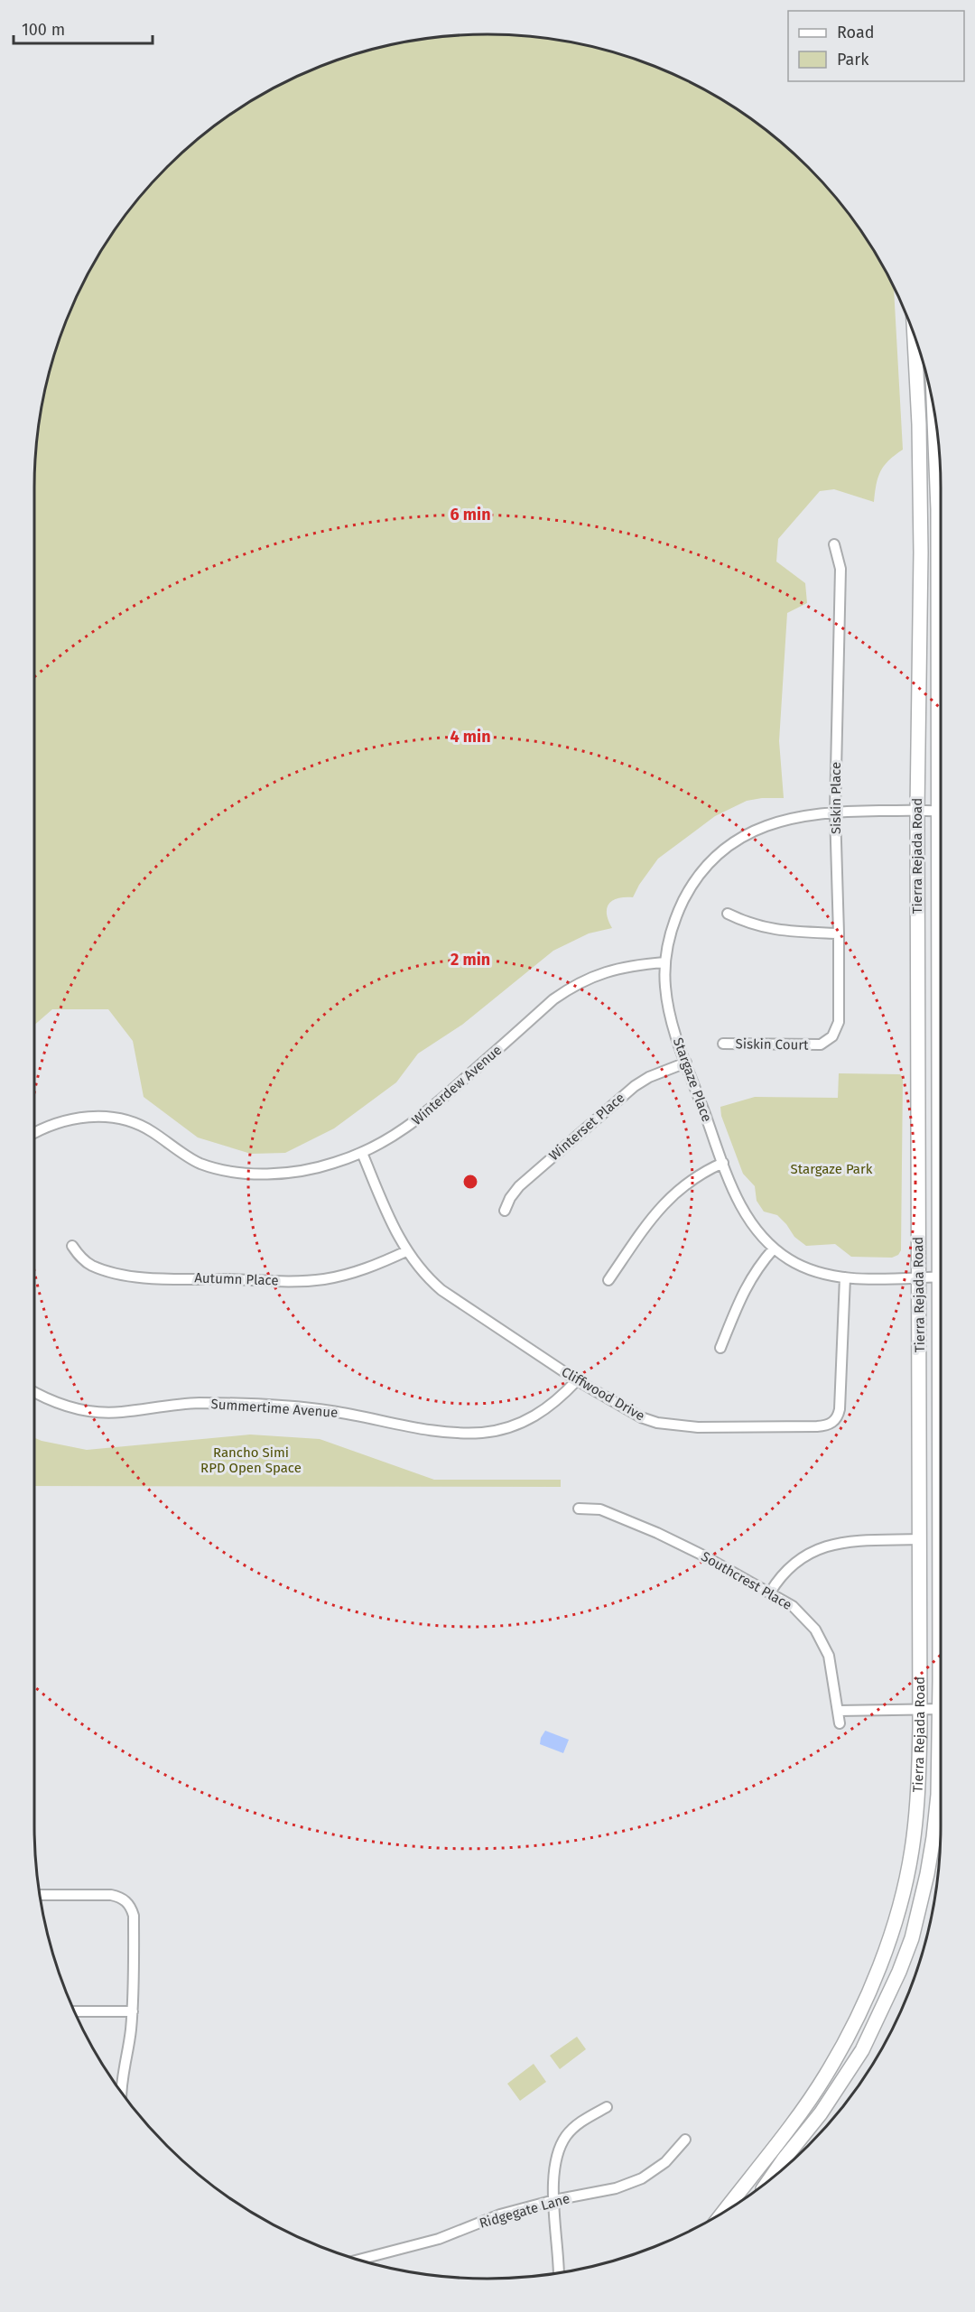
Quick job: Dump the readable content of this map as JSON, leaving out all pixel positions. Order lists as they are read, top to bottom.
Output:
{
  "streets": {
    "main road": ["Tierra Rejada Road"],
    "street": [
      "Siskin Place",
      "Siskin Court",
      "Stargaze Place",
      "Winterdew Avenue",
      "Winterset Place",
      "Autumn Place",
      "Cliffwood Drive",
      "Summertime Avenue",
      "Southcrest Place",
      "Ridgegate Lane"
    ]
  },
  "crossings": [
    ["Siskin Place", "Siskin Court"],
    ["Siskin Place", "Stargaze Place"],
    ["Tierra Rejada Road", "Stargaze Place"],
    ["Stargaze Place", "Winterdew Avenue"],
    ["Stargaze Place", "Winterset Place"],
    ["Stargaze Place", "Cliffwood Drive"],
    ["Winterdew Avenue", "Cliffwood Drive"],
    ["Autumn Place", "Cliffwood Drive"],
    ["Cliffwood Drive", "Summertime Avenue"]
  ],
  "parks": ["Stargaze Park", "Rancho Simi RPD Open Space"],
  "legend": ["Road", "Park"],
  "scale_bar": "100 m",
  "rings": ["6 min", "4 min", "2 min"]
}
